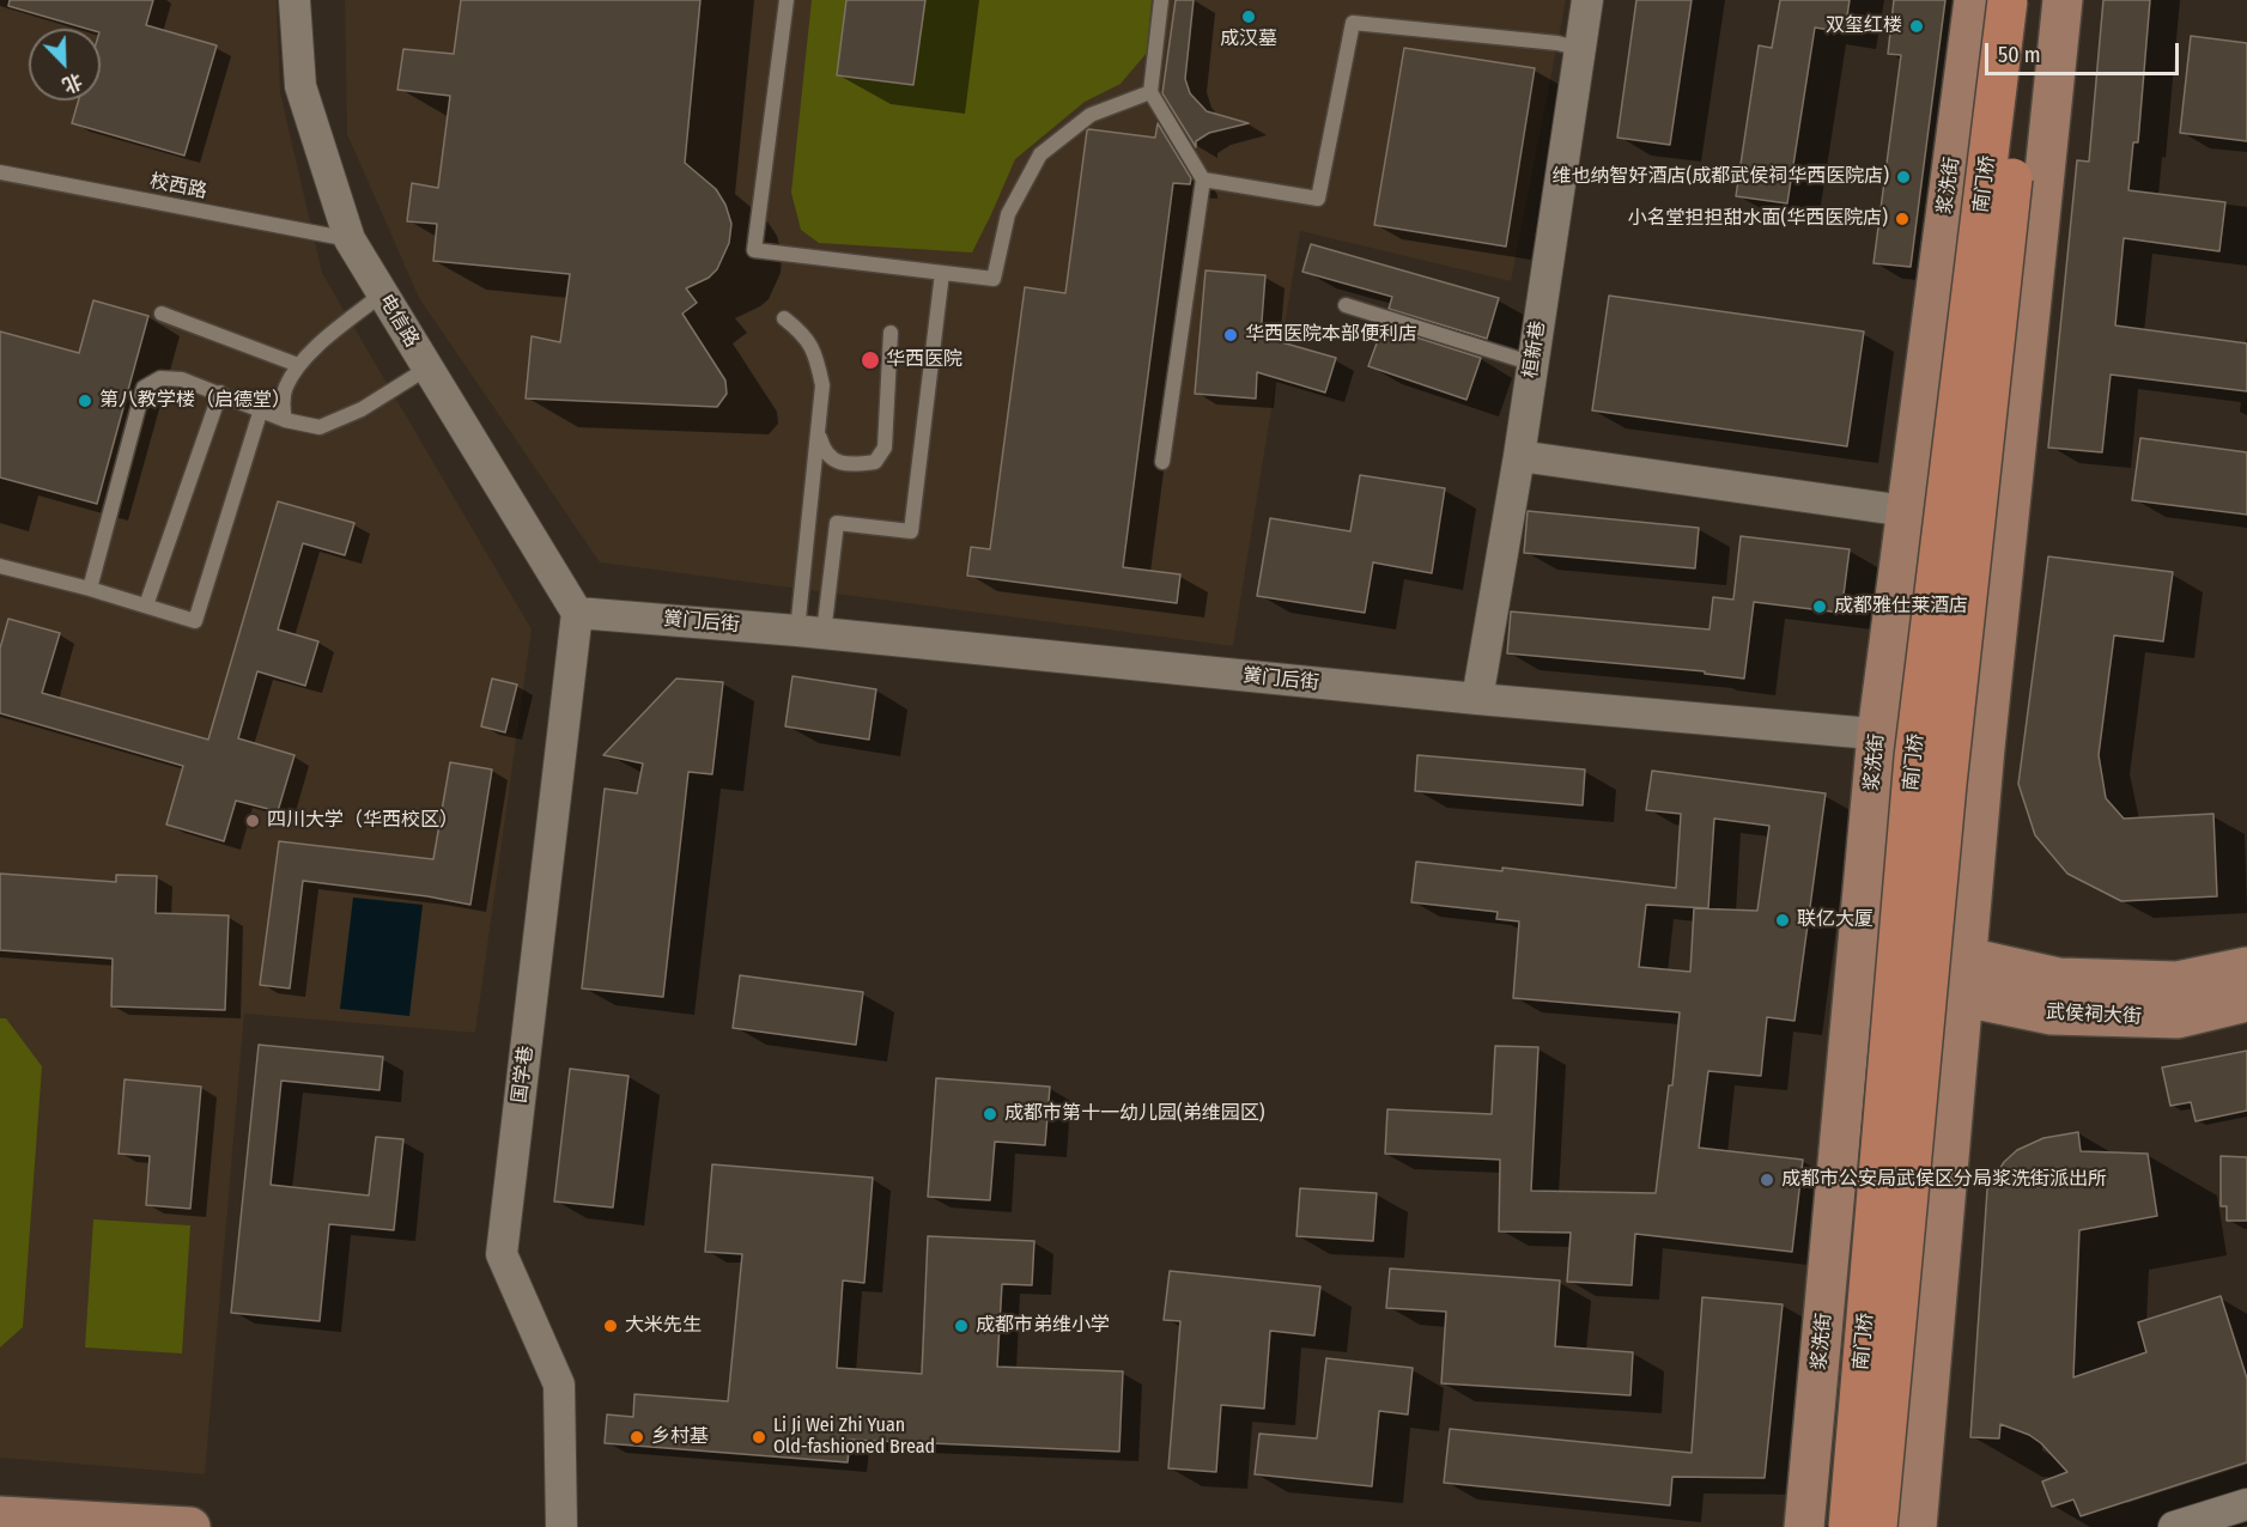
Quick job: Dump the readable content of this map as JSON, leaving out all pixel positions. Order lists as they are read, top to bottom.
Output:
{
  "streets": {
    "main road": ["南门桥", "浆洗街", "武侯祠大街"],
    "street": [
      "电信路",
      "桓新巷",
      "黉门后街",
      "国学巷"
    ],
    "lane": ["校西路"]
  },
  "crossings": [
    ["浆洗街", "黉门后街"],
    ["浆洗街", "武侯祠大街"],
    ["校西路", "电信路"],
    ["电信路", "黉门后街"],
    ["电信路", "国学巷"],
    ["桓新巷", "黉门后街"],
    ["黉门后街", "国学巷"]
  ],
  "places": [
    "成汉墓",
    "双玺红楼",
    "维也纳智好酒店(成都武侯祠华西医院店)",
    "小名堂担担甜水面(华西医院店)",
    "华西医院本部便利店",
    "华西医院",
    "第八教学楼（启德堂）",
    "成都雅仕莱酒店",
    "四川大学（华西校区）",
    "联亿大厦",
    "成都市第十一幼儿园(弟维园区)",
    "成都市公安局武侯区分局浆洗街派出所",
    "大米先生",
    "成都市弟维小学",
    "乡村基",
    "Li Ji Wei Zhi Yuan Old-fashioned Bread"
  ],
  "scale_bar": "50 m",
  "north": "bottom right"
}
